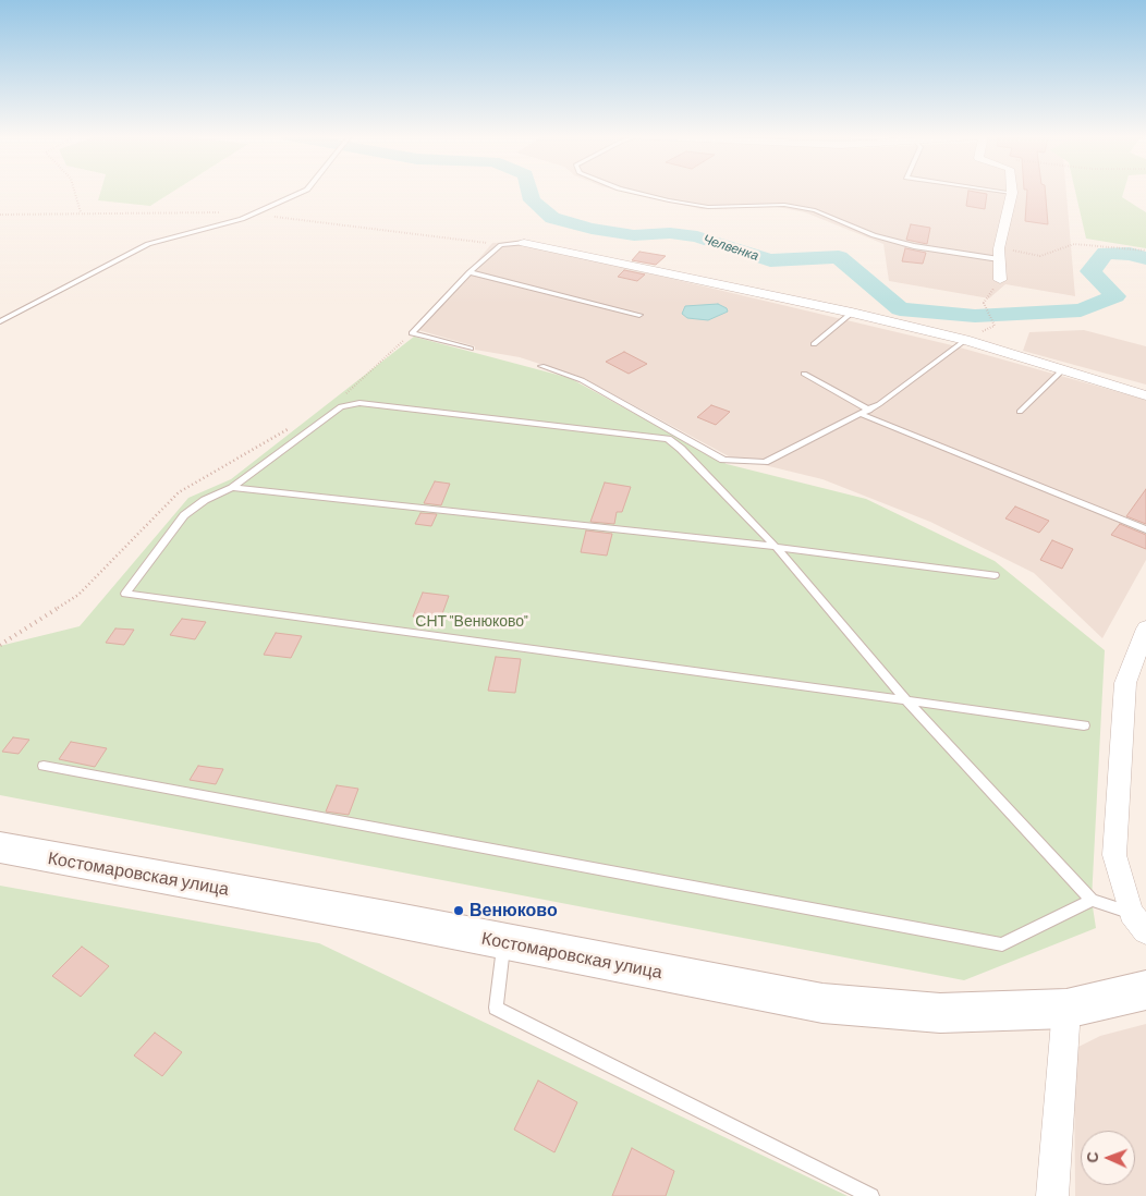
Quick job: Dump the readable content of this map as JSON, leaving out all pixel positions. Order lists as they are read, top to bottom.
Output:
{
  "streets": {
    "street": ["Костомаровская улица"]
  },
  "water": ["Челвенка"],
  "parks": ["СНТ \"Венюково\""],
  "places": ["Венюково"],
  "north": "left"
}
